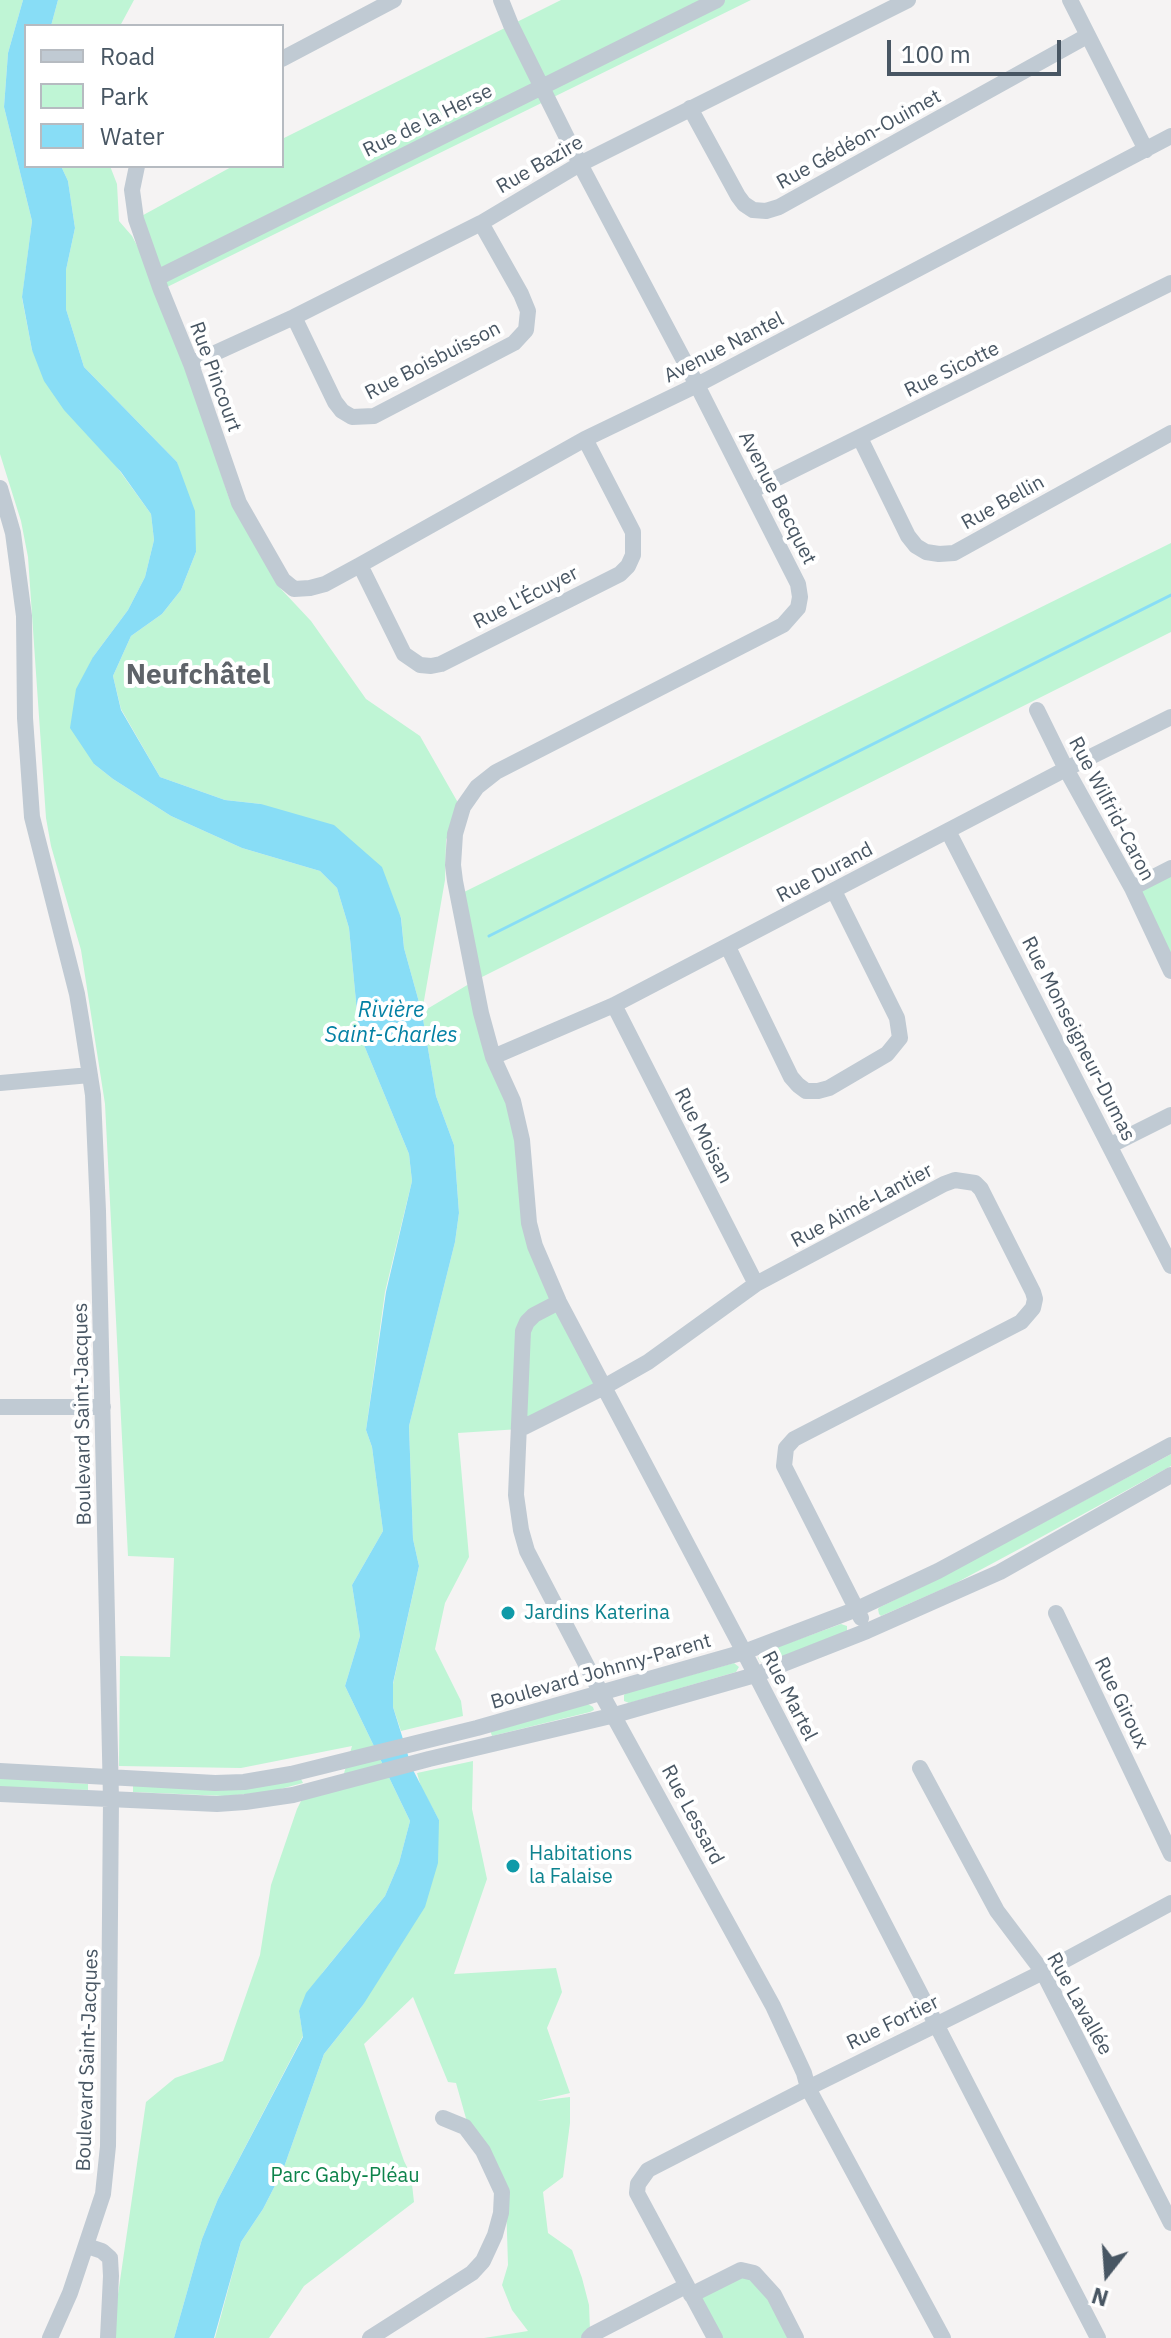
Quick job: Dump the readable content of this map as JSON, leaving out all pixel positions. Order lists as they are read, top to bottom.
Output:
{
  "streets": {
    "street": [
      "Rue de la Herse",
      "Rue Gédéon-Ouimet",
      "Rue Bazire",
      "Avenue Nantel",
      "Rue Boisbuisson",
      "Rue Sicotte",
      "Rue Pincourt",
      "Avenue Becquet",
      "Rue Bellin",
      "Rue L'Écuyer",
      "Rue Wilfrid-Caron",
      "Rue Durand",
      "Rue Monseigneur-Dumas",
      "Rue Moisan",
      "Rue Aimé-Lantier",
      "Boulevard Saint-Jacques",
      "Boulevard Johnny-Parent",
      "Rue Martel",
      "Rue Giroux",
      "Rue Lessard",
      "Rue Lavallée",
      "Rue Fortier"
    ]
  },
  "crossings": [
    ["Rue de la Herse", "Rue Pincourt"],
    ["Rue de la Herse", "Avenue Becquet"],
    ["Rue Gédéon-Ouimet", "Rue Bazire"],
    ["Rue Bazire", "Rue Boisbuisson"],
    ["Rue Bazire", "Rue Pincourt"],
    ["Rue Bazire", "Avenue Becquet"],
    ["Avenue Nantel", "Rue Pincourt"],
    ["Avenue Nantel", "Avenue Becquet"],
    ["Avenue Nantel", "Rue L'Écuyer"],
    ["Rue Sicotte", "Avenue Becquet"],
    ["Rue Sicotte", "Rue Bellin"],
    ["Avenue Becquet", "Rue Durand"],
    ["Avenue Becquet", "Rue Martel"],
    ["Rue Wilfrid-Caron", "Rue Durand"],
    ["Rue Durand", "Rue Monseigneur-Dumas"],
    ["Rue Durand", "Rue Moisan"],
    ["Rue Durand", "Rue Martel"],
    ["Rue Moisan", "Rue Aimé-Lantier"],
    ["Rue Aimé-Lantier", "Boulevard Johnny-Parent"],
    ["Rue Aimé-Lantier", "Rue Martel"],
    ["Rue Aimé-Lantier", "Rue Lessard"],
    ["Boulevard Saint-Jacques", "Boulevard Johnny-Parent"],
    ["Boulevard Johnny-Parent", "Rue Martel"],
    ["Boulevard Johnny-Parent", "Rue Lessard"],
    ["Rue Martel", "Rue Lessard"],
    ["Rue Martel", "Rue Fortier"],
    ["Rue Lessard", "Rue Fortier"],
    ["Rue Lavallée", "Rue Fortier"]
  ],
  "districts": ["Neufchâtel"],
  "water": ["Rivière Saint-Charles"],
  "parks": ["Parc Gaby-Pléau"],
  "places": ["Jardins Katerina", "Habitations la Falaise"],
  "legend": ["Road", "Park", "Water"],
  "scale_bar": "100 m",
  "north": "bottom"
}
